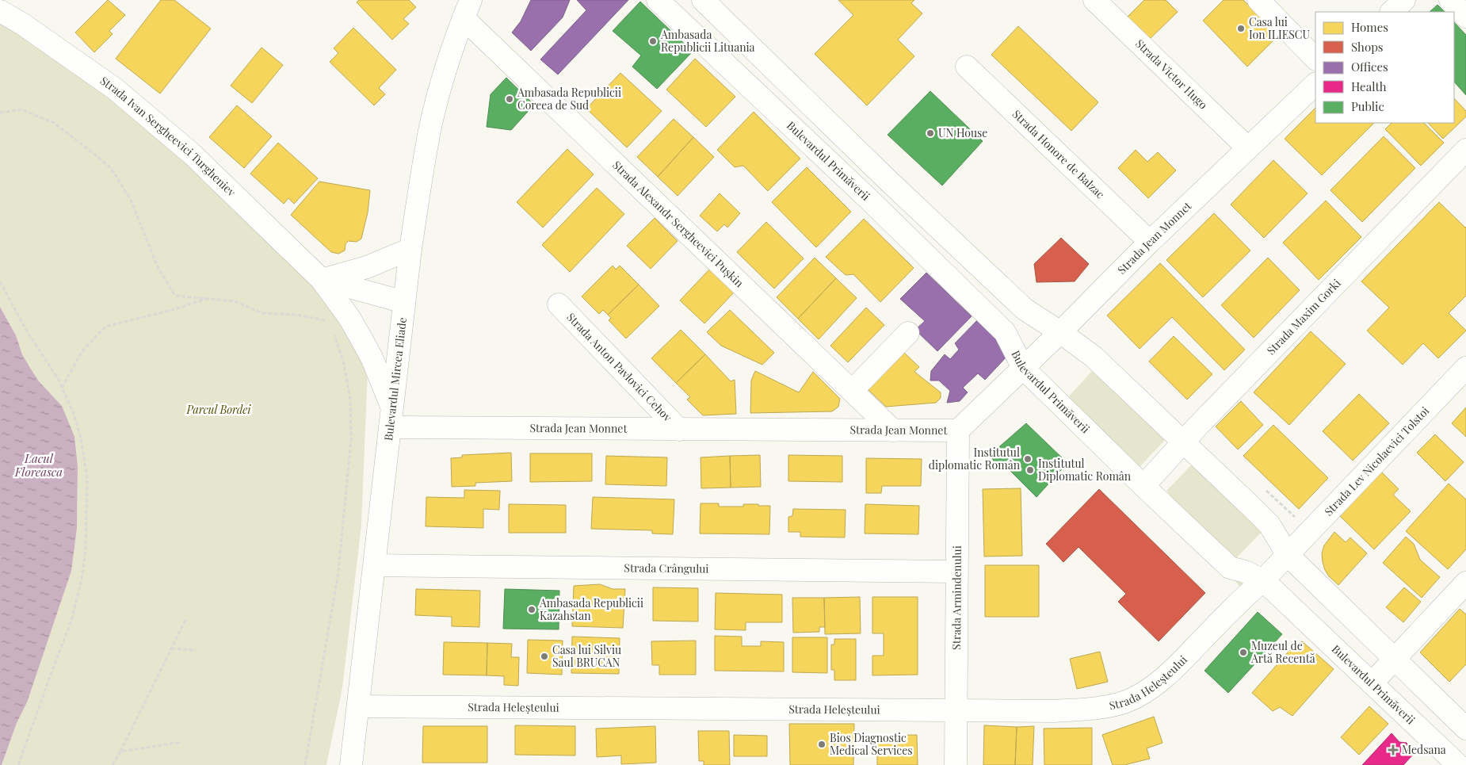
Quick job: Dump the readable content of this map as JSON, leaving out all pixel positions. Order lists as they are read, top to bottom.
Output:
{
  "streets": {
    "street": [
      "Strada Victor Hugo",
      "Strada Ivan Sergheevici Turgheniev",
      "Strada Honore de Balzac",
      "Bulevardul Primăverii",
      "Strada Alexandr Sergheevici Pușkin",
      "Strada Jean Monnet",
      "Strada Maxim Gorki",
      "Strada Anton Pavlovici Cehov",
      "Bulevardul Mircea Eliade",
      "Strada Lev Nicolaevici Tolstoi",
      "Strada Crângului",
      "Strada Armindenului",
      "Strada Heleșteului"
    ]
  },
  "crossings": [
    ["Strada Victor Hugo", "Strada Jean Monnet"],
    ["Strada Ivan Sergheevici Turgheniev", "Strada Jean Monnet"],
    ["Strada Ivan Sergheevici Turgheniev", "Bulevardul Mircea Eliade"],
    ["Strada Honore de Balzac", "Strada Jean Monnet"],
    ["Bulevardul Primăverii", "Strada Jean Monnet"],
    ["Bulevardul Primăverii", "Strada Maxim Gorki"],
    ["Bulevardul Primăverii", "Strada Lev Nicolaevici Tolstoi"],
    ["Bulevardul Primăverii", "Strada Heleșteului"],
    ["Strada Alexandr Sergheevici Pușkin", "Strada Jean Monnet"],
    ["Strada Alexandr Sergheevici Pușkin", "Bulevardul Mircea Eliade"],
    ["Strada Jean Monnet", "Strada Anton Pavlovici Cehov"],
    ["Strada Jean Monnet", "Bulevardul Mircea Eliade"],
    ["Strada Jean Monnet", "Strada Armindenului"],
    ["Bulevardul Mircea Eliade", "Strada Crângului"],
    ["Bulevardul Mircea Eliade", "Strada Heleșteului"],
    ["Strada Lev Nicolaevici Tolstoi", "Strada Heleșteului"],
    ["Strada Crângului", "Strada Armindenului"],
    ["Strada Armindenului", "Strada Heleșteului"]
  ],
  "water": ["Lacul Floreasca"],
  "parks": ["Parcul Bordei"],
  "places": {
    "other": [
      "Casa lui Ion ILIESCU",
      "Ambasada Republicii Lituania",
      "Ambasada Republicii Coreea de Sud",
      "UN House",
      "Institutul diplomatic Român",
      "Institutul Diplomatic Român",
      "Ambasada Republicii Kazahstan",
      "Muzeul de Artă Recentă",
      "Casa lui Silviu Saul BRUCAN",
      "Bios Diagnostic Medical Services"
    ],
    "health": ["Medsana"]
  },
  "legend": [
    "Homes",
    "Shops",
    "Offices",
    "Health",
    "Public"
  ]
}
